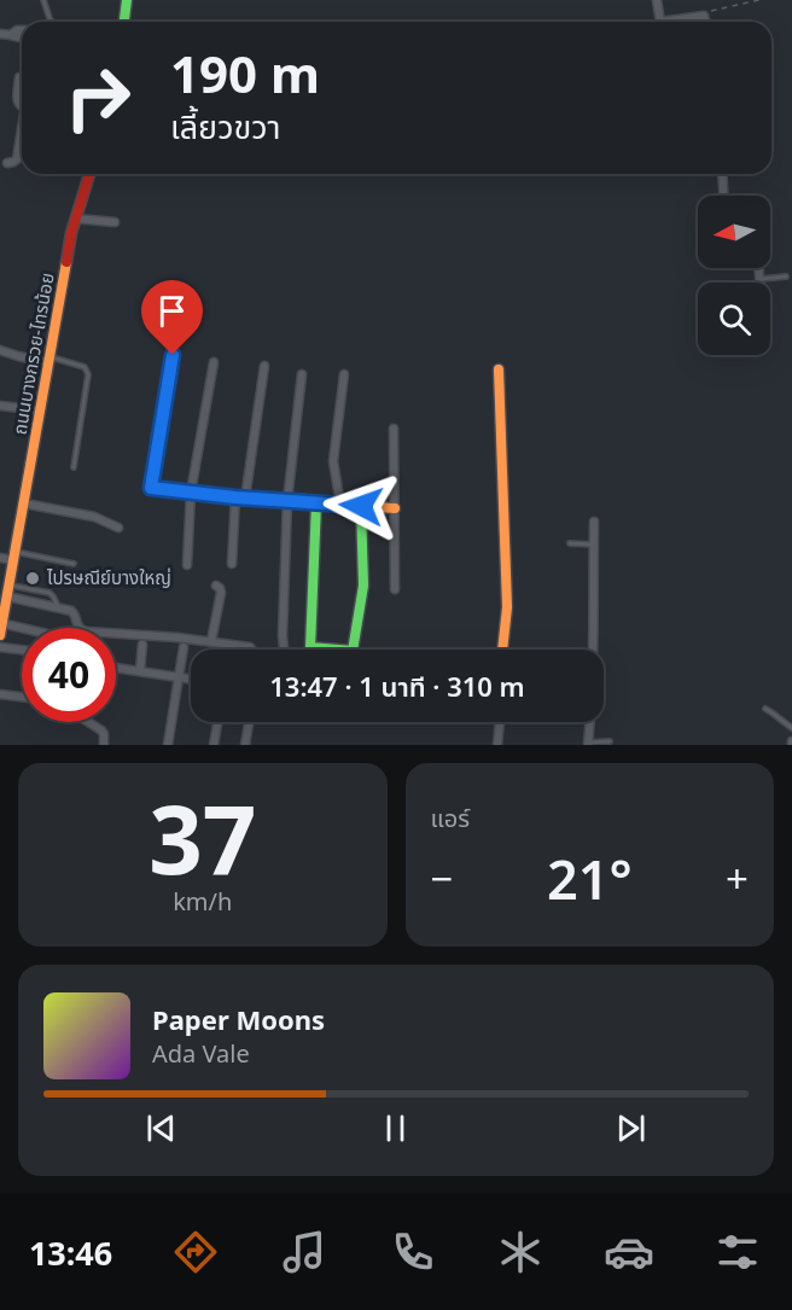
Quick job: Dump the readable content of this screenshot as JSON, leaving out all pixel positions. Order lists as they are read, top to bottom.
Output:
{
  "streets": {
    "street": ["ถนนบางกรวย-ไทรน้อย"]
  },
  "places": ["ไปรษณีย์บางใหญ่"],
  "north": "left",
  "page": {
    "turn": ["190 m", "เลี้ยวขวา"],
    "limit": "40",
    "trip": "13:47 · 1 นาที · 310 m",
    "tile": [
      ["37", "km/h"],
      "แอร์"
    ],
    "heat": ["−", "21°", "+"],
    "song": ["Paper Moons", "Ada Vale"],
    "tabs": "13:46"
  }
}
